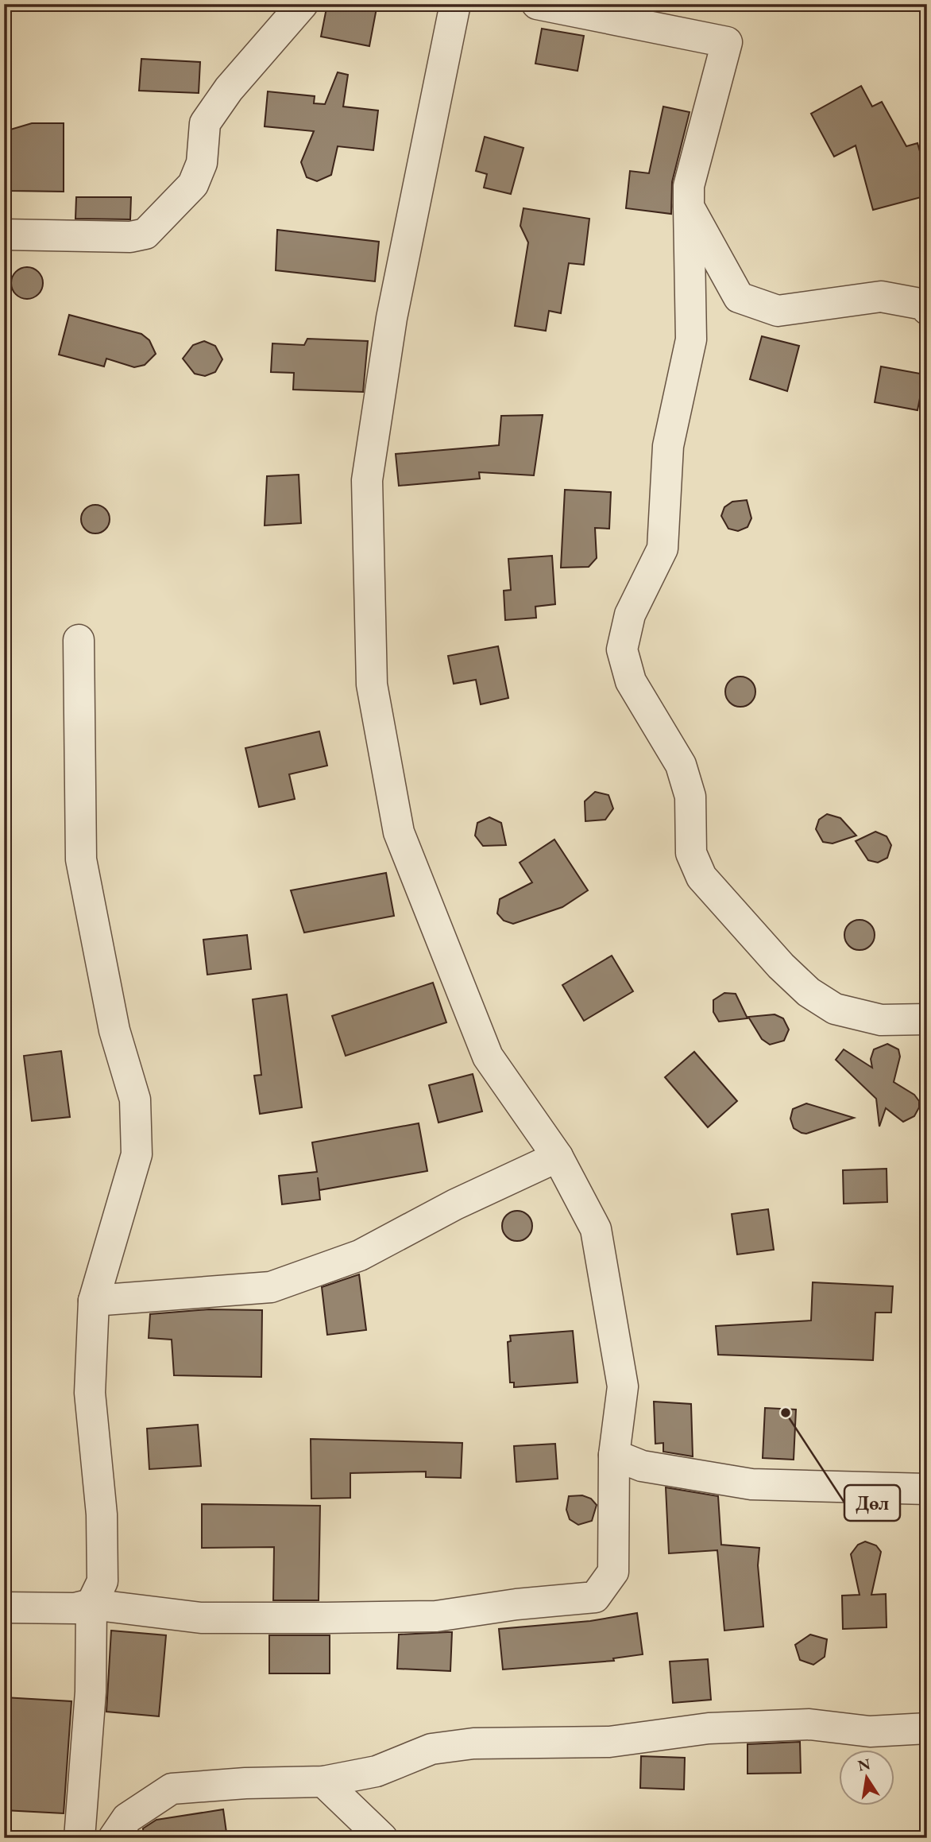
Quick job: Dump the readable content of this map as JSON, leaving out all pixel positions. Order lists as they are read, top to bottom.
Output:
{
  "places": ["Дөл"],
  "north": "top"
}
